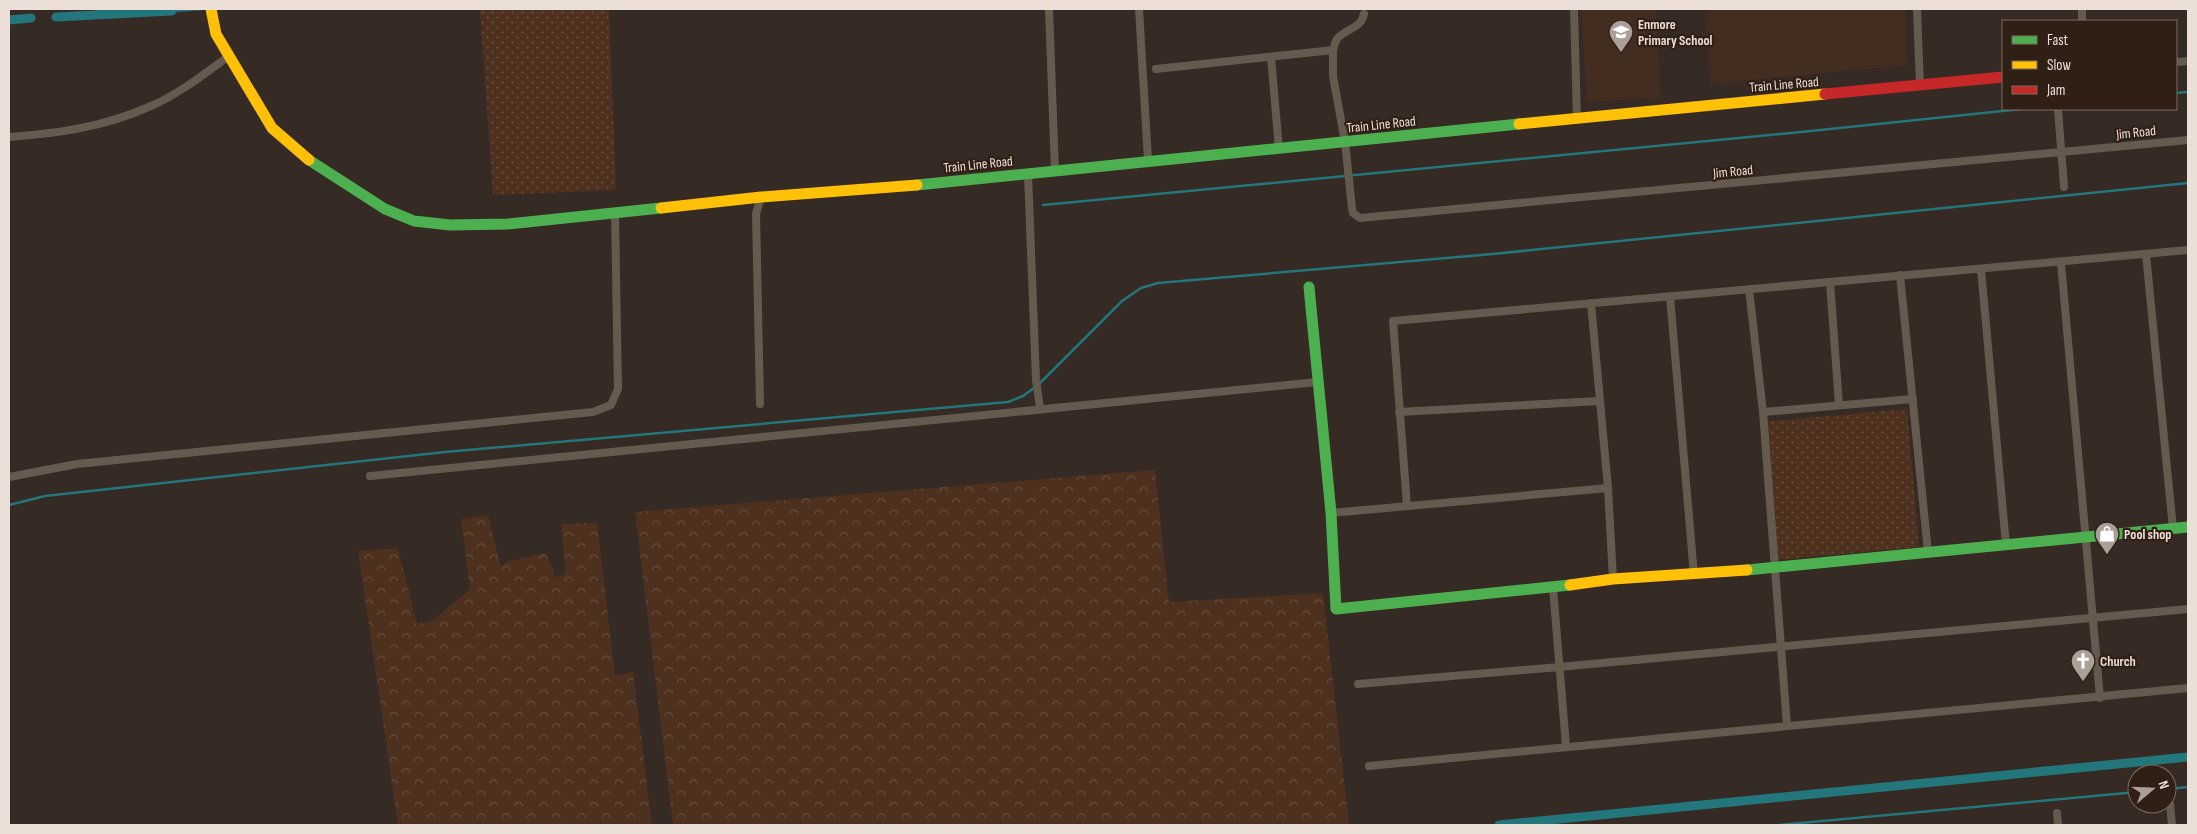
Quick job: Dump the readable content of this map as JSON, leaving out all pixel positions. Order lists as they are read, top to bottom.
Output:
{
  "streets": {
    "street": ["Train Line Road", "Jim Road"]
  },
  "crossings": [
    ["Train Line Road", "Jim Road"]
  ],
  "places": {
    "school or university": ["Enmore Primary School"],
    "shop": ["Pool shop"],
    "church": ["Church"]
  },
  "legend": ["Fast", "Slow", "Jam"],
  "north": "right"
}
